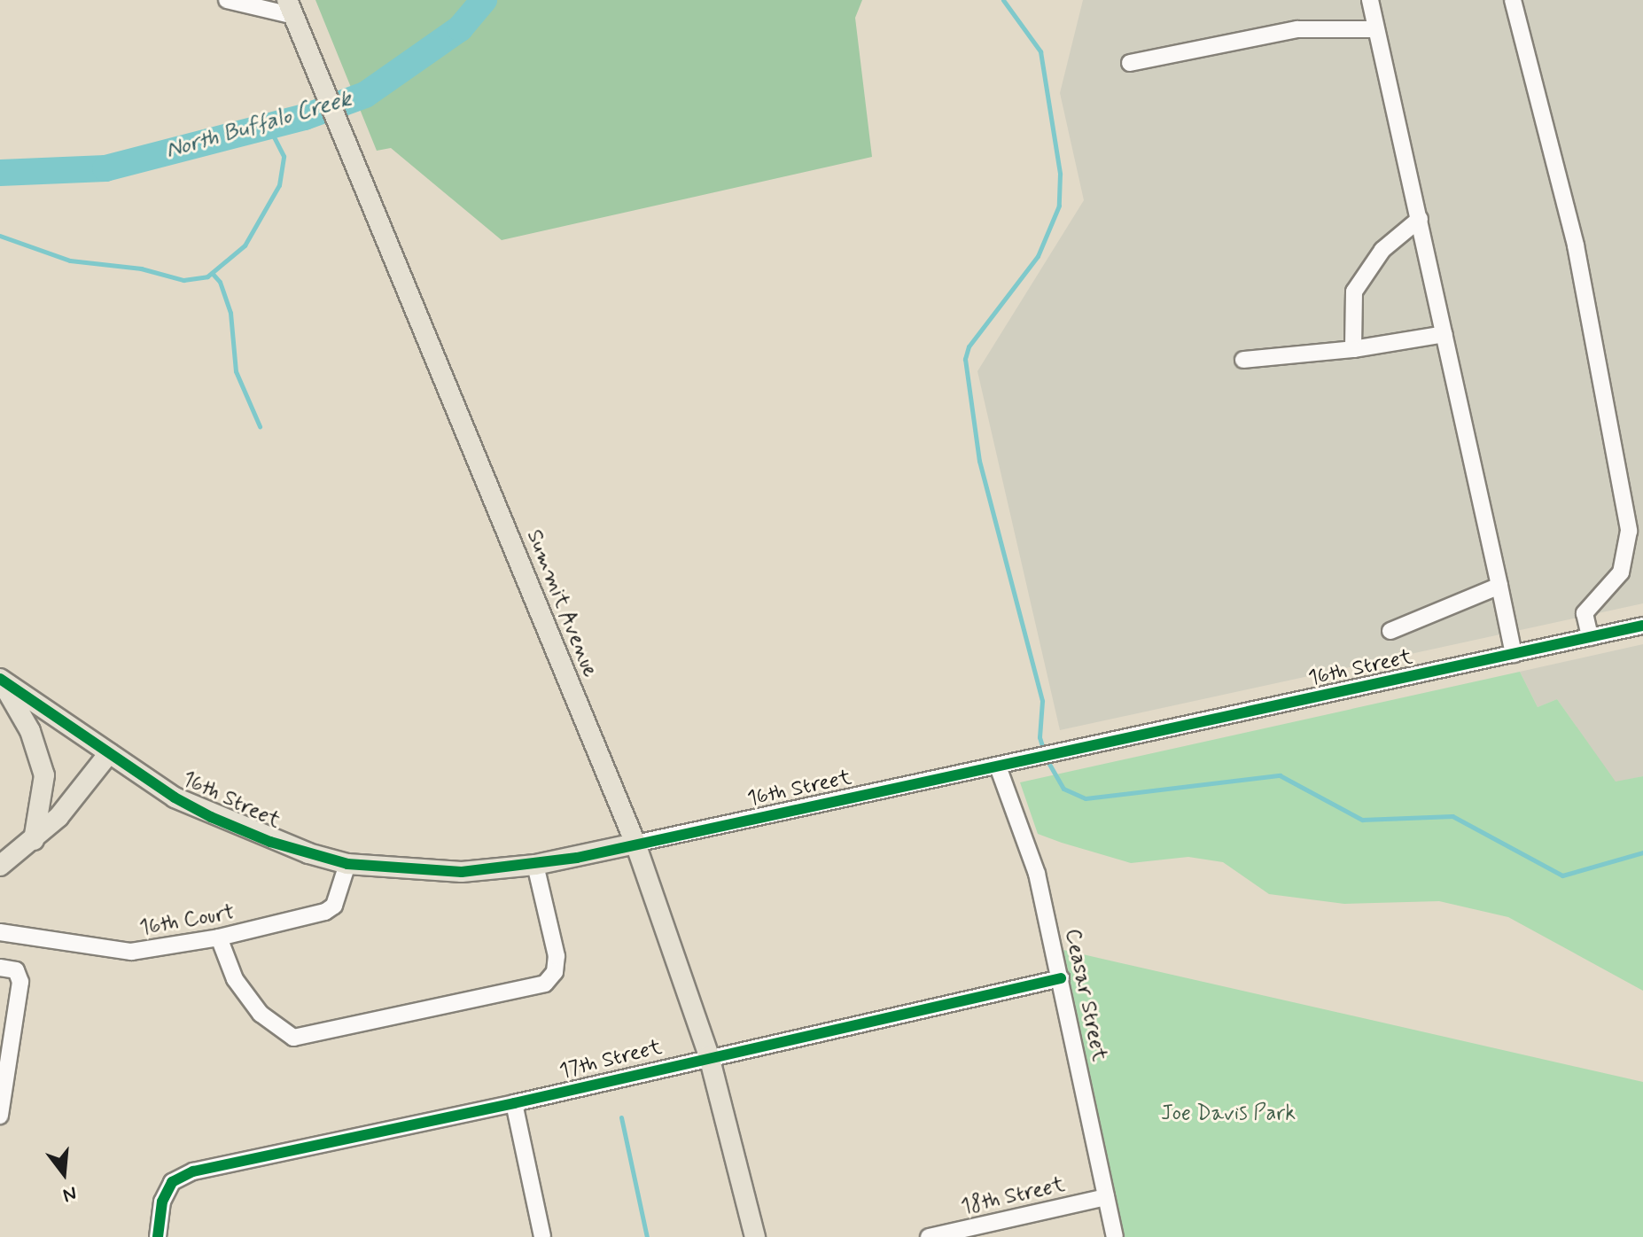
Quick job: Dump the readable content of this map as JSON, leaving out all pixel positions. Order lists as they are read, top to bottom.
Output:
{
  "streets": {
    "main road": ["Summit Avenue", "16th Street"],
    "street": [
      "16th Court",
      "Ceasar Street",
      "17th Street",
      "18th Street"
    ]
  },
  "crossings": [
    ["Summit Avenue", "16th Street"],
    ["Summit Avenue", "17th Street"],
    ["16th Street", "16th Court"],
    ["16th Street", "Ceasar Street"],
    ["Ceasar Street", "17th Street"],
    ["Ceasar Street", "18th Street"]
  ],
  "water": ["North Buffalo Creek"],
  "parks": ["Joe Davis Park"],
  "north": "bottom"
}
